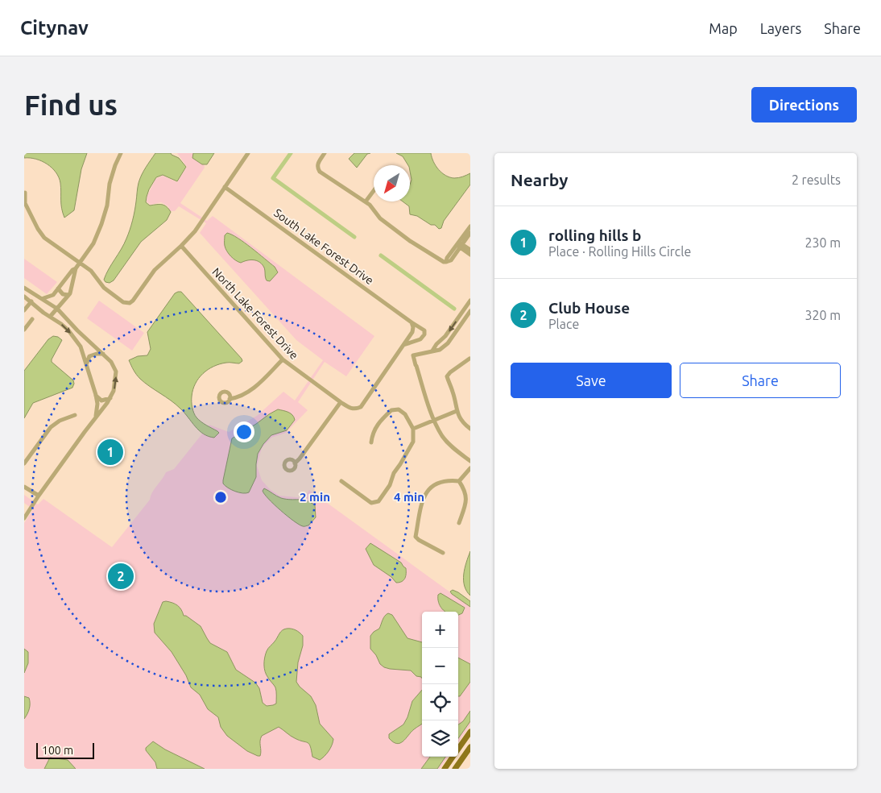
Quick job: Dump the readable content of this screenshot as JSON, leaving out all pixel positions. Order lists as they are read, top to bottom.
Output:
{
  "streets": {
    "street": ["South Lake Forest Drive", "North Lake Forest Drive"]
  },
  "scale_bar": "100 m",
  "north": "bottom left",
  "page": {
    "header": "Citynav",
    "nav": ["Map", "Layers", "Share"],
    "buttons": [
      "Directions",
      ["Save", "Share"]
    ],
    "title": "Find us",
    "heading": ["Nearby", "2 results"],
    "list": [
      {
        "mark": "1",
        "name": "rolling hills b",
        "note": "Place · Rolling Hills Circle",
        "value": "230 m"
      },
      {
        "mark": "2",
        "name": "Club House",
        "note": "Place",
        "value": "320 m"
      }
    ],
    "pins": ["1", "2"],
    "map_buttons": ["+", "−"],
    "scale": "100 m"
  },
  "rings": ["2 min", "4 min"]
}
